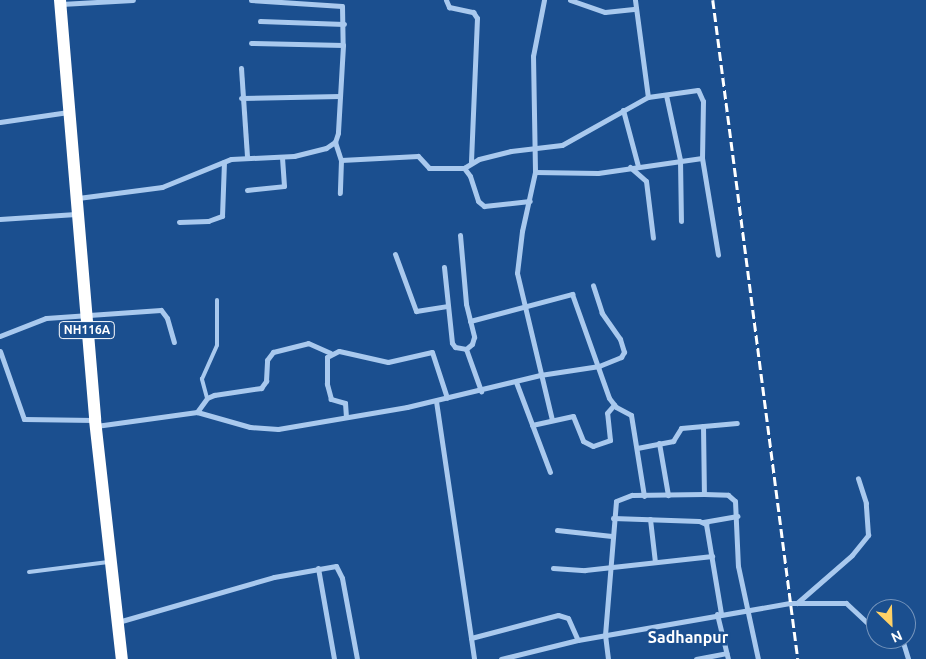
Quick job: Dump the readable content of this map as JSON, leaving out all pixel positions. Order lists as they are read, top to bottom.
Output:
{
  "streets": {
    "highway": ["NH116A"]
  },
  "districts": ["Sadhanpur"],
  "north": "bottom right"
}
